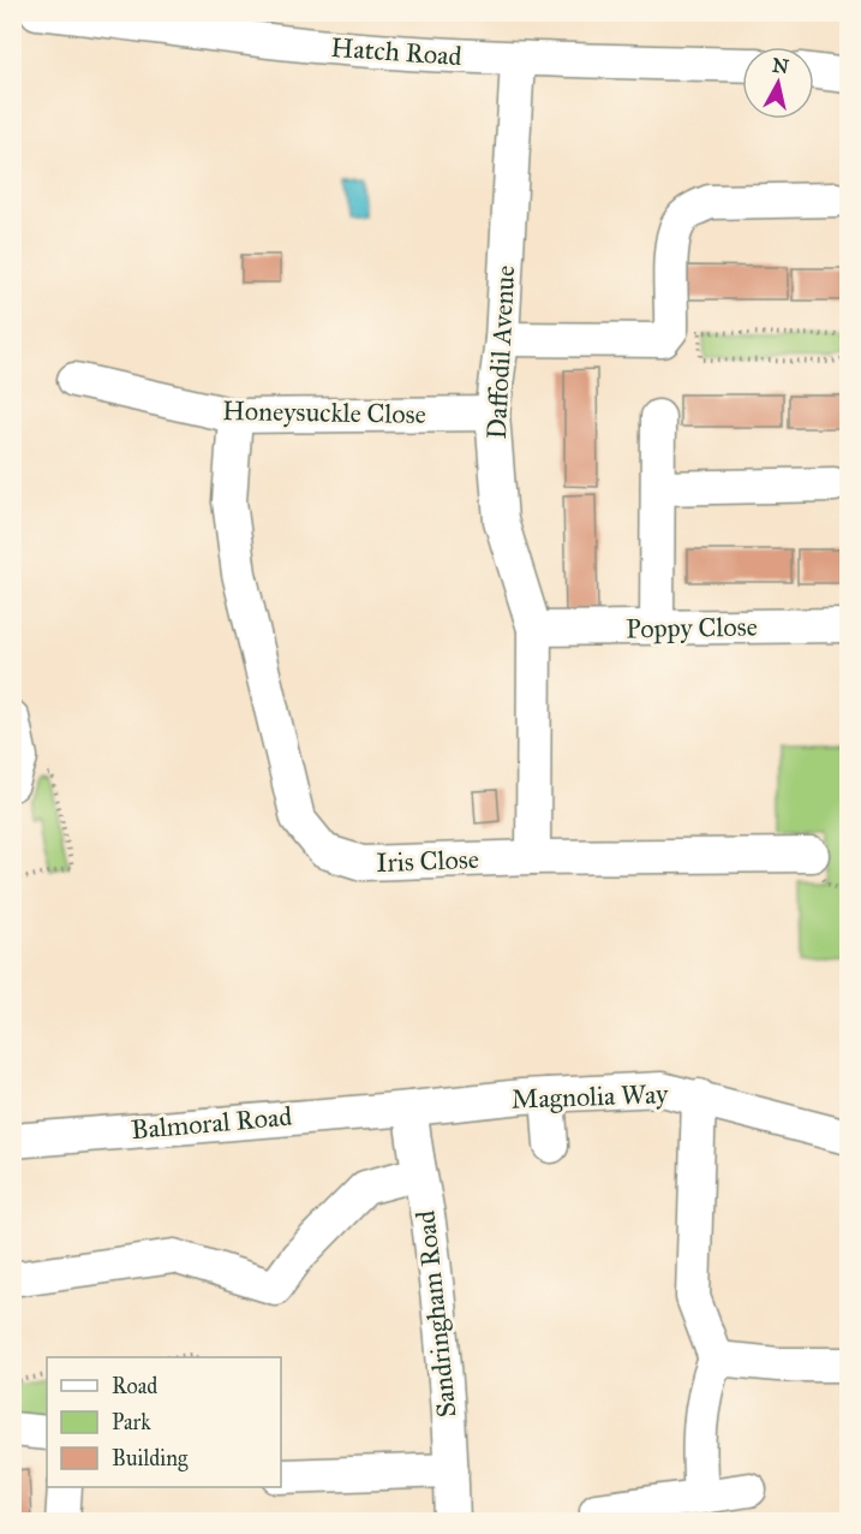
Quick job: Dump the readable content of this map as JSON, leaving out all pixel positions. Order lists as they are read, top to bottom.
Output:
{
  "streets": {
    "street": [
      "Hatch Road",
      "Daffodil Avenue",
      "Honeysuckle Close",
      "Poppy Close",
      "Iris Close",
      "Magnolia Way",
      "Balmoral Road",
      "Sandringham Road"
    ]
  },
  "crossings": [
    ["Hatch Road", "Daffodil Avenue"],
    ["Daffodil Avenue", "Honeysuckle Close"],
    ["Daffodil Avenue", "Poppy Close"],
    ["Daffodil Avenue", "Iris Close"],
    ["Honeysuckle Close", "Iris Close"],
    ["Magnolia Way", "Balmoral Road"],
    ["Magnolia Way", "Sandringham Road"],
    ["Balmoral Road", "Sandringham Road"]
  ],
  "legend": ["Road", "Park", "Building"],
  "north": "top"
}
